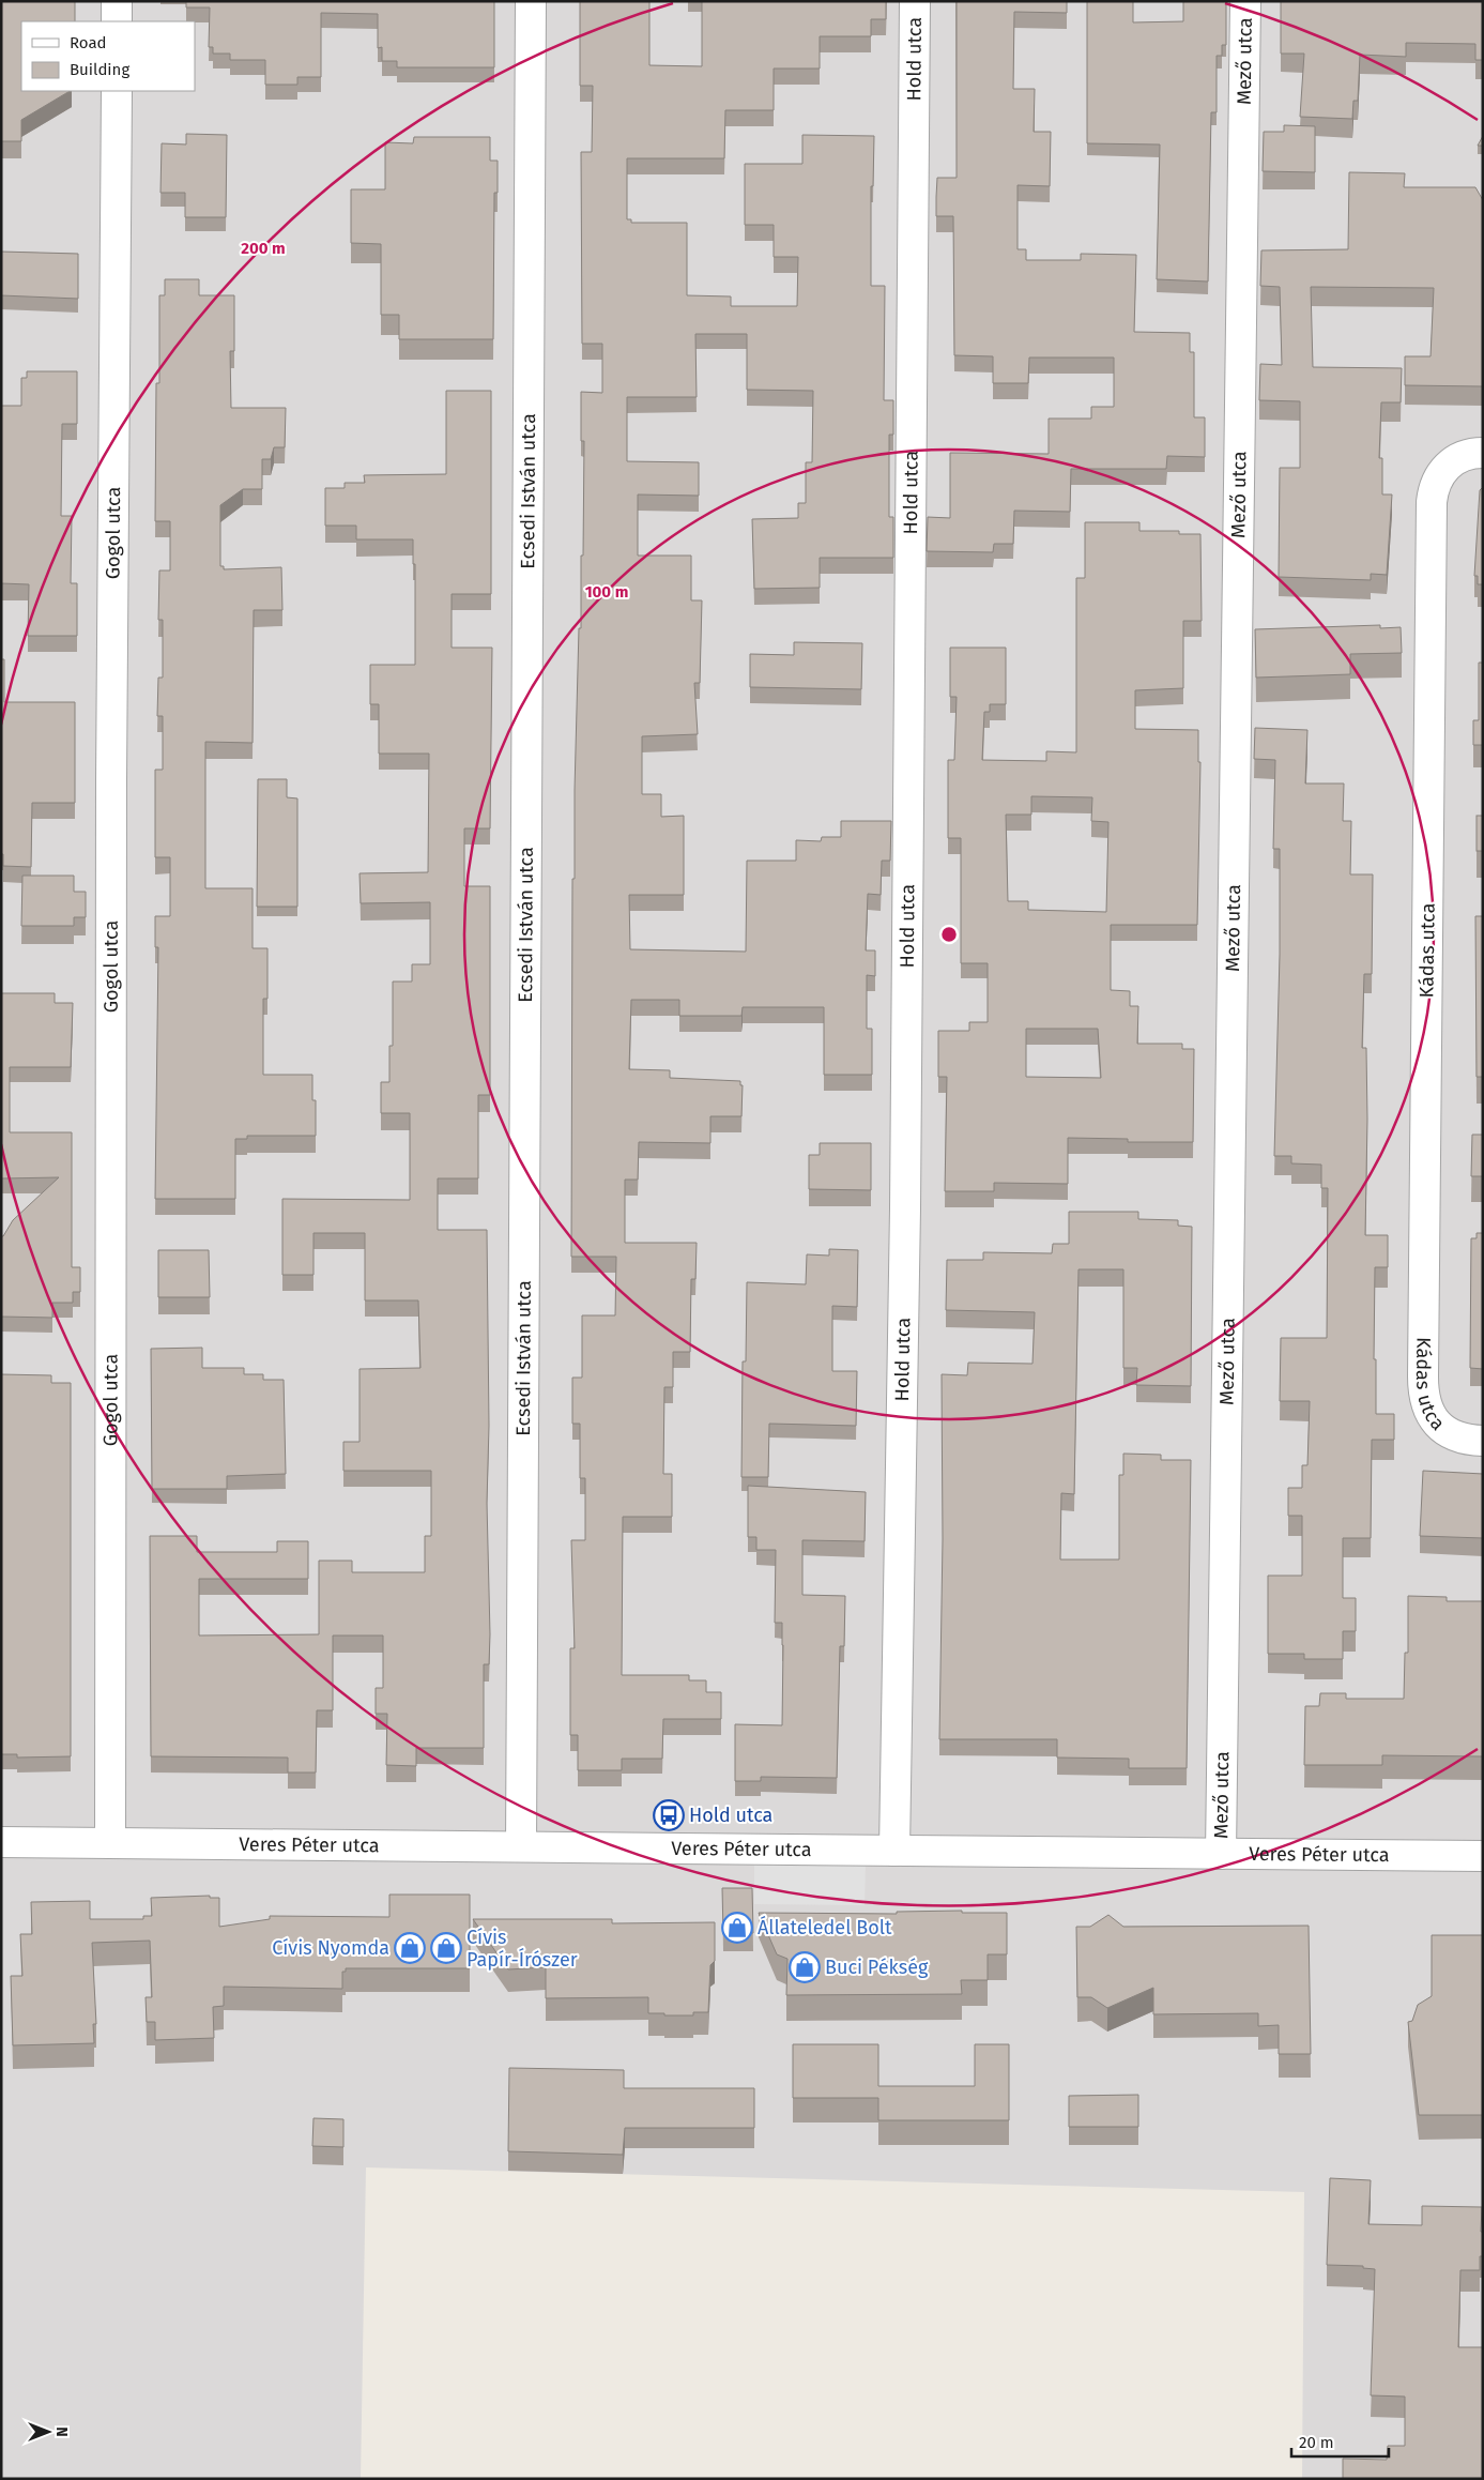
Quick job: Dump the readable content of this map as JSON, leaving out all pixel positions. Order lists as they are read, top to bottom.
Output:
{
  "streets": {
    "street": [
      "Hold utca",
      "Mező utca",
      "Ecsedi István utca",
      "Gogol utca",
      "Kádas utca",
      "Veres Péter utca"
    ]
  },
  "crossings": [
    ["Hold utca", "Veres Péter utca"],
    ["Mező utca", "Veres Péter utca"],
    ["Ecsedi István utca", "Veres Péter utca"],
    ["Gogol utca", "Veres Péter utca"]
  ],
  "places": {
    "bus stop": ["Hold utca"],
    "shop": [
      "Állateledel Bolt",
      "Cívis Nyomda",
      "Cívis Papír-Írószer",
      "Buci Pékség"
    ]
  },
  "legend": ["Road", "Building"],
  "scale_bar": "20 m",
  "north": "right",
  "rings": ["200 m", "100 m"]
}
